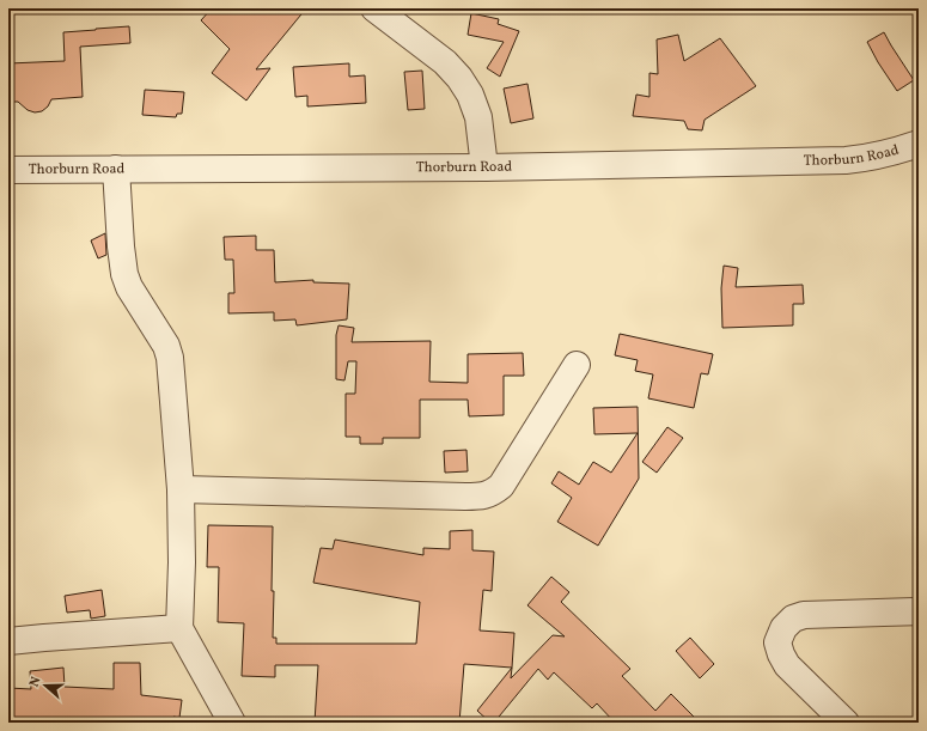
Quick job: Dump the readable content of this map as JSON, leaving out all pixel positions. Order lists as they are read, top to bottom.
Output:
{
  "streets": {
    "street": ["Thorburn Road"]
  },
  "north": "left"
}
